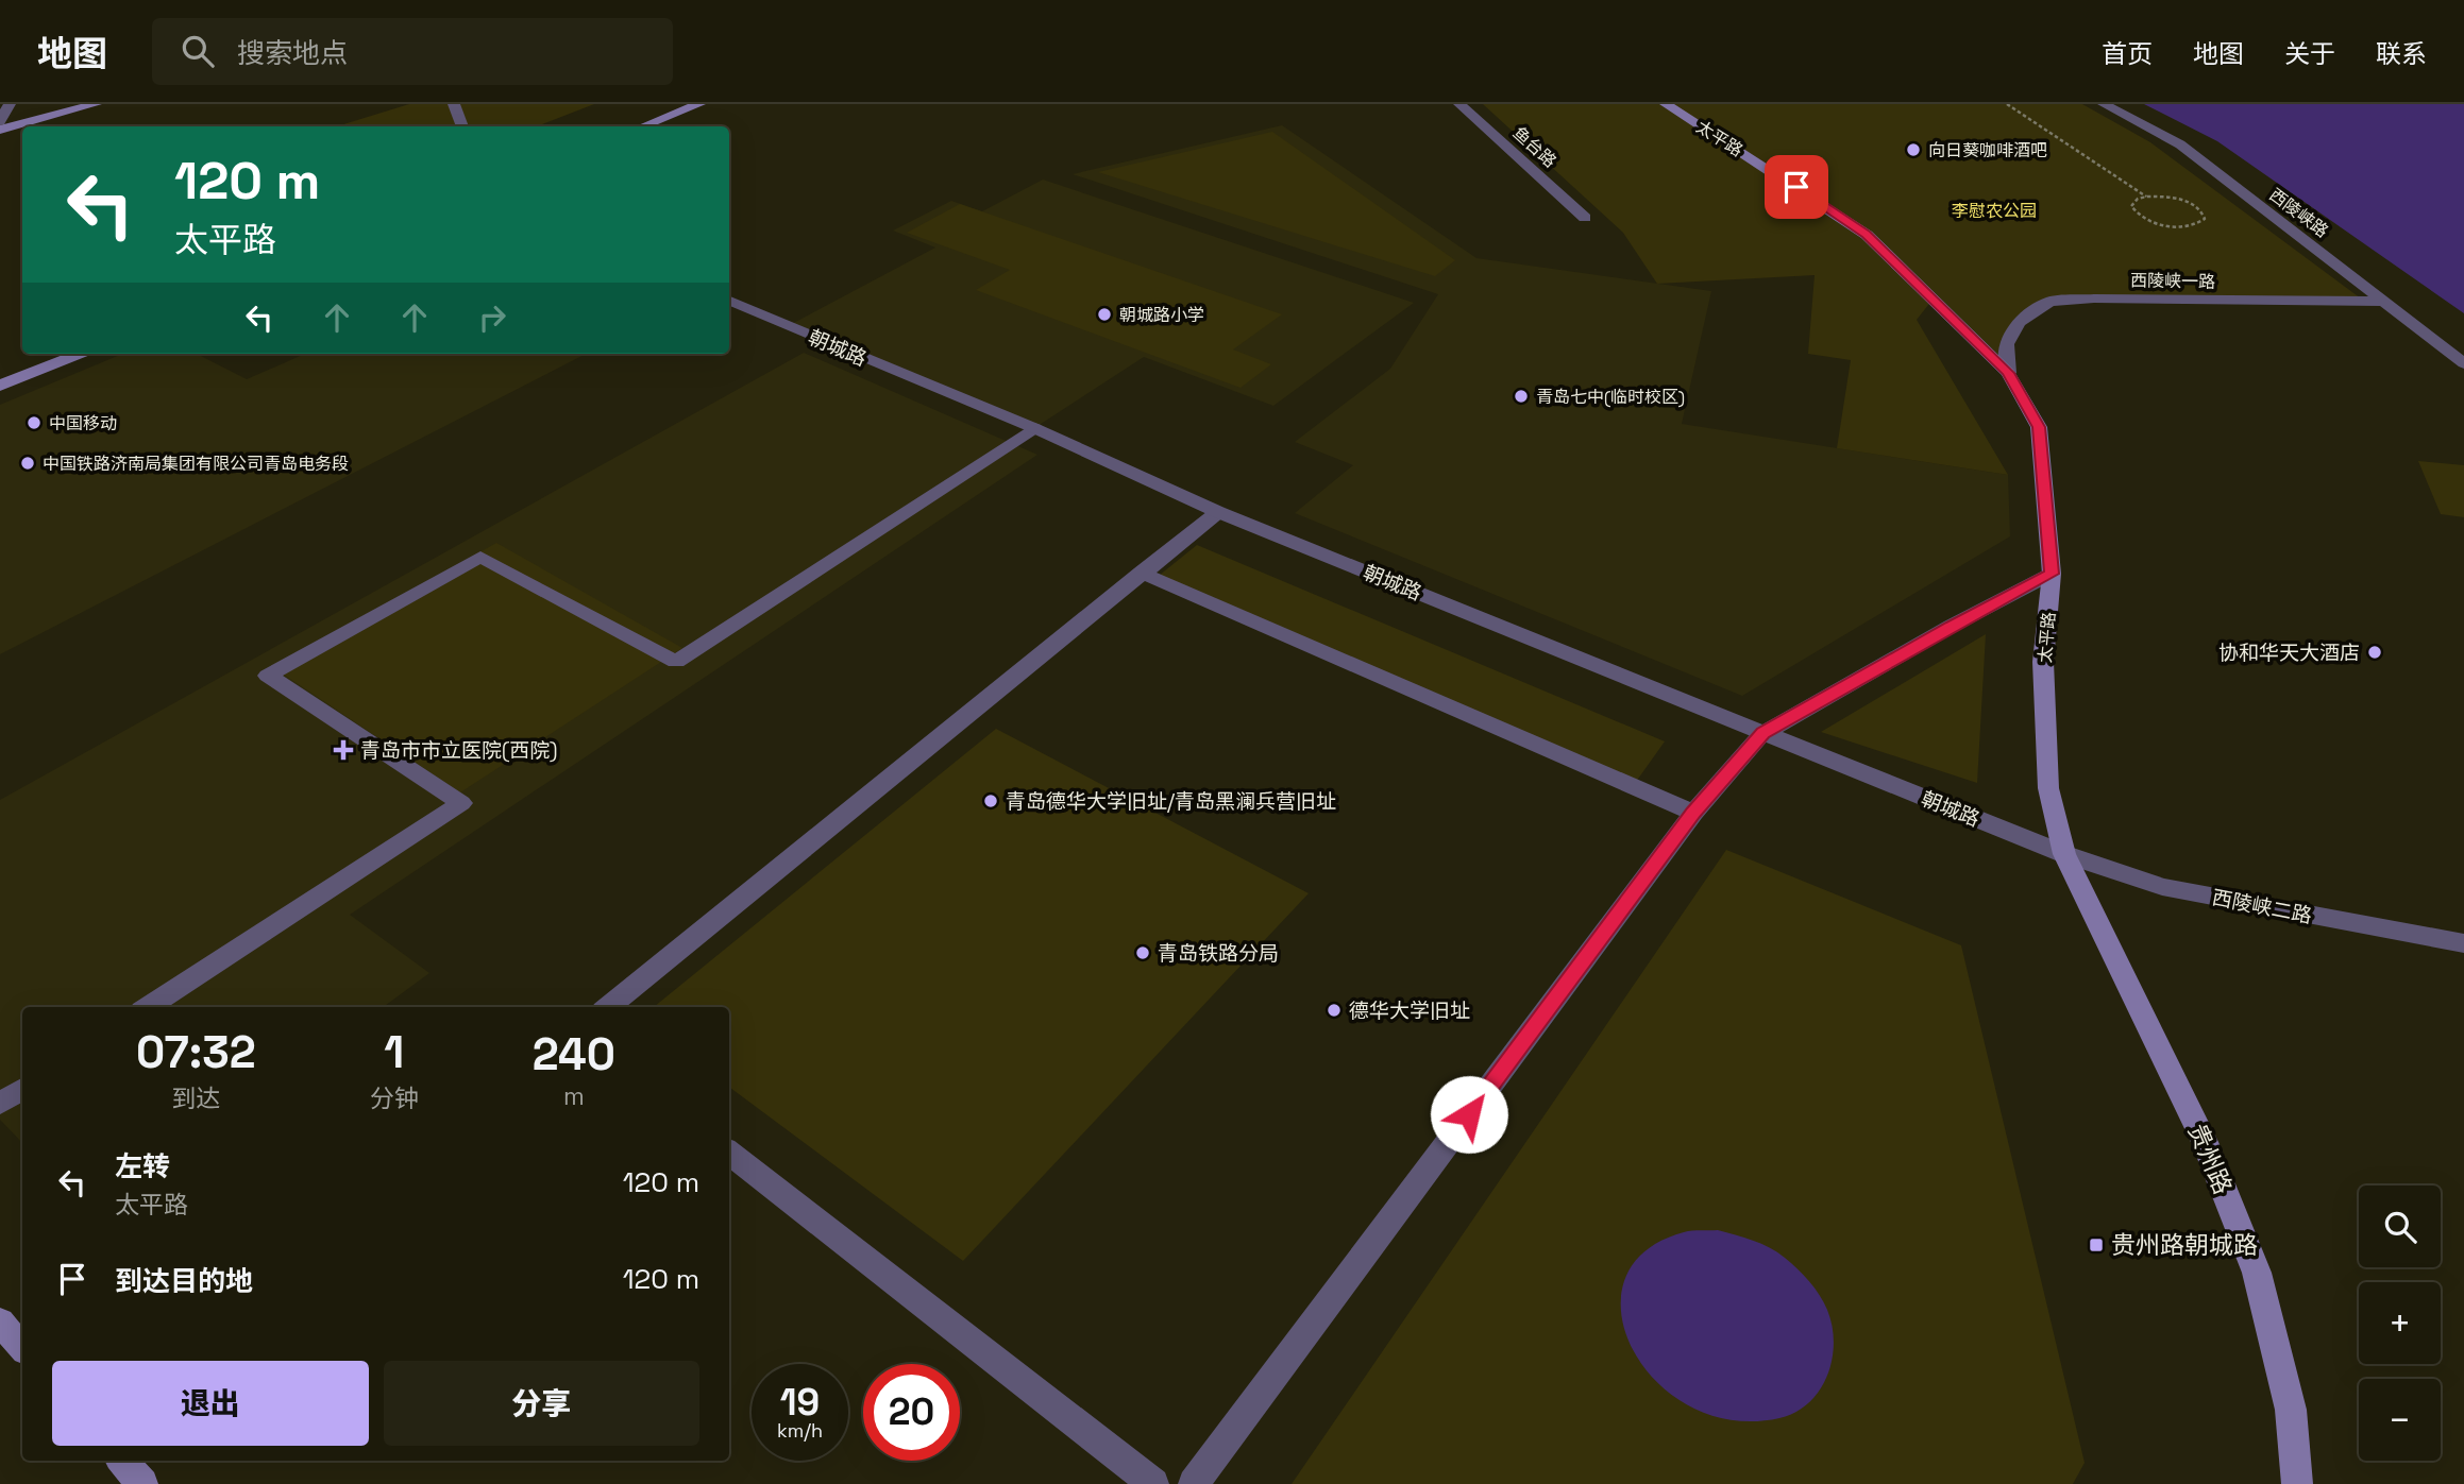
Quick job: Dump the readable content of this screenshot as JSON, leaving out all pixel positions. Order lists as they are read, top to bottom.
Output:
{
  "streets": {
    "main road": ["太平路", "贵州路"],
    "street": [
      "鱼台路",
      "西陵峡路",
      "西陵峡一路",
      "朝城路",
      "西陵峡二路"
    ]
  },
  "crossings": [
    ["太平路", "西陵峡一路"],
    ["太平路", "朝城路"],
    ["太平路", "西陵峡二路"],
    ["太平路", "贵州路"],
    ["西陵峡路", "西陵峡一路"],
    ["朝城路", "西陵峡二路"],
    ["朝城路", "贵州路"],
    ["西陵峡二路", "贵州路"]
  ],
  "parks": ["李慰农公园"],
  "places": {
    "other": [
      "向日葵咖啡酒吧",
      "朝城路小学",
      "青岛七中(临时校区)",
      "中国移动",
      "中国铁路济南局集团有限公司青岛电务段",
      "协和华天大酒店",
      "青岛德华大学旧址/青岛黑澜兵营旧址",
      "青岛铁路分局",
      "德华大学旧址"
    ],
    "health": ["青岛市市立医院(西院)"],
    "transit": ["贵州路朝城路"]
  },
  "page": {
    "header": "地图",
    "search": "搜索地点",
    "nav": [
      "首页",
      "地图",
      "关于",
      "联系"
    ],
    "turn": ["120 m", "太平路"],
    "eta": [
      "07:32",
      "到达",
      "1",
      "分钟",
      "240",
      "m"
    ],
    "list": [
      {
        "name": "左转",
        "note": "太平路",
        "value": "120 m"
      },
      {
        "name": "到达目的地",
        "value": "120 m"
      }
    ],
    "map_buttons": ["+", "−"],
    "buttons": ["退出", "分享"],
    "speed": "19 km/h",
    "limit": "20"
  }
}
